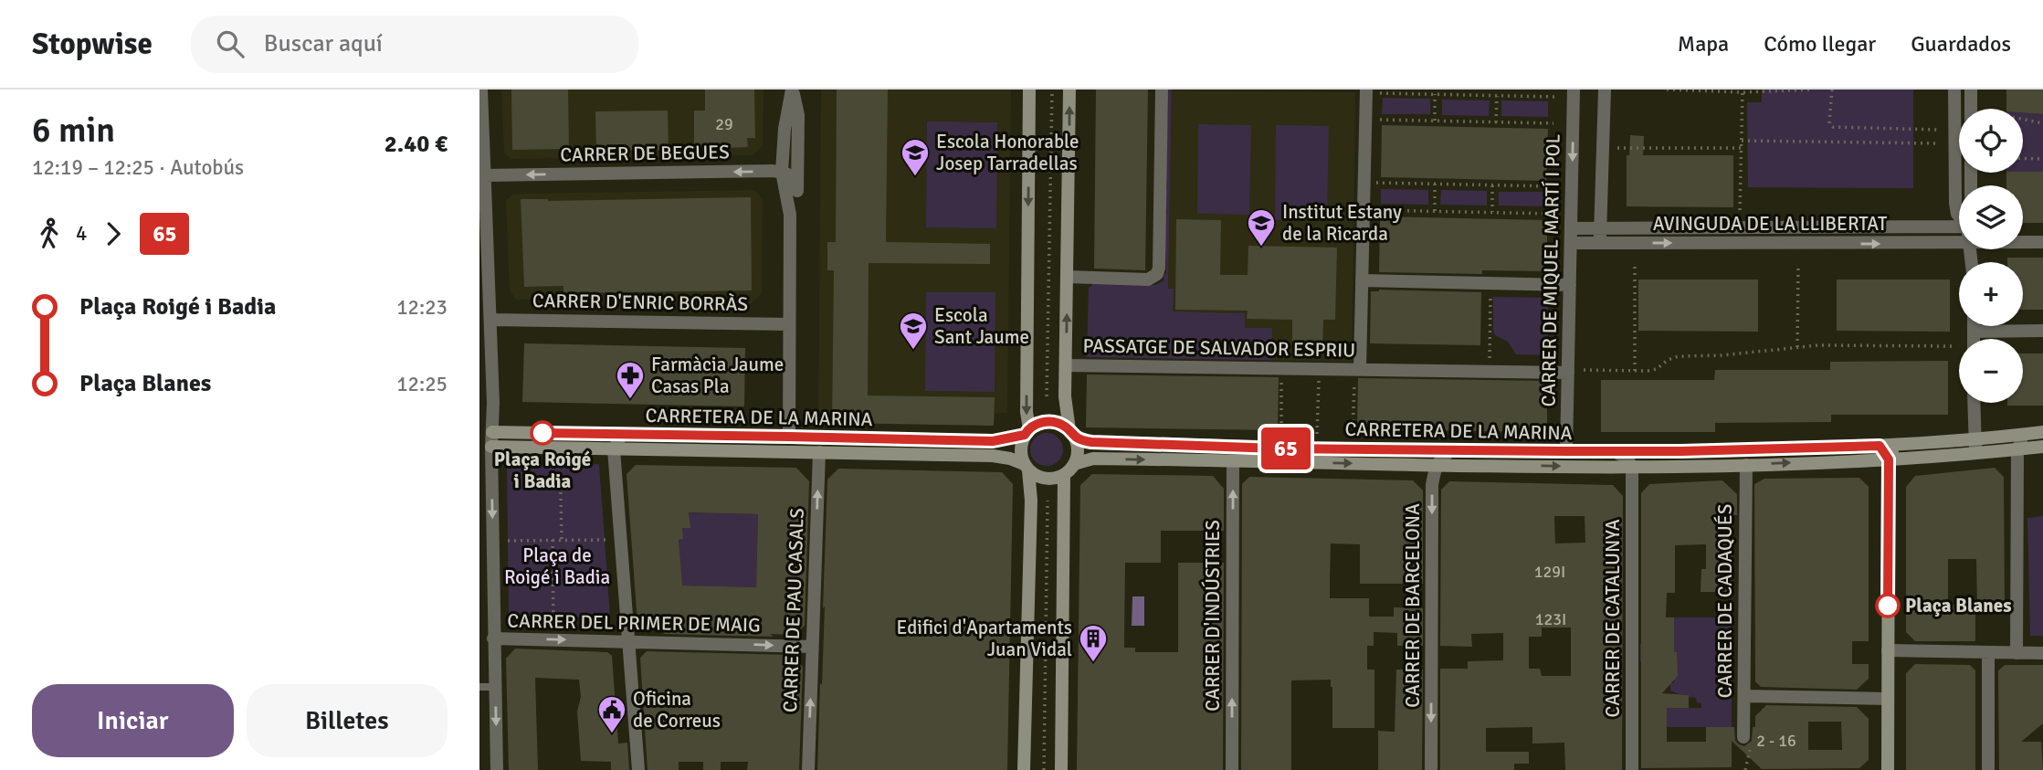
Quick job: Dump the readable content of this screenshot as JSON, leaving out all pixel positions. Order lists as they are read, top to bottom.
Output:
{
  "streets": {
    "street": [
      "CARRER DE BEGUES",
      "AVINGUDA DE LA LLIBERTAT",
      "CARRER DE MIQUEL MARTÍ I POL",
      "CARRER D'ENRIC BORRÀS",
      "PASSATGE DE SALVADOR ESPRIU",
      "CARRETERA DE LA MARINA",
      "CARRER DE CADAQUÉS",
      "CARRER DE BARCELONA",
      "CARRER DE PAU CASALS",
      "CARRER D'INDÚSTRIES",
      "CARRER DE CATALUNYA",
      "CARRER DEL PRIMER DE MAIG"
    ]
  },
  "crossings": [
    ["AVINGUDA DE LA LLIBERTAT", "CARRER DE MIQUEL MARTÍ I POL"],
    ["CARRER DE MIQUEL MARTÍ I POL", "PASSATGE DE SALVADOR ESPRIU"],
    ["CARRER DE MIQUEL MARTÍ I POL", "CARRETERA DE LA MARINA"],
    ["CARRETERA DE LA MARINA", "CARRER DE CADAQUÉS"],
    ["CARRETERA DE LA MARINA", "CARRER DE BARCELONA"],
    ["CARRETERA DE LA MARINA", "CARRER DE PAU CASALS"],
    ["CARRETERA DE LA MARINA", "CARRER D'INDÚSTRIES"],
    ["CARRETERA DE LA MARINA", "CARRER DE CATALUNYA"],
    ["CARRER DE PAU CASALS", "CARRER DEL PRIMER DE MAIG"]
  ],
  "one_way": [
    "CARRER DE BEGUES",
    "CARRER DE BARCELONA",
    "CARRER DE PAU CASALS",
    "CARRER D'INDÚSTRIES",
    "CARRER DEL PRIMER DE MAIG"
  ],
  "parks": ["Plaça de Roigé i Badia"],
  "places": {
    "school or university": ["Escola Honorable Josep Tarradellas", "Institut Estany de la Ricarda", "Escola Sant Jaume"],
    "pharmacy": ["Farmàcia Jaume Casas Pla"],
    "other": ["Plaça Roigé i Badia", "Plaça Blanes"],
    "building": ["Edifici d'Apartaments Juan Vidal"],
    "public building": ["Oficina de Correus"]
  },
  "lines": ["bus line 65"],
  "house_numbers": [
    "29",
    "129I",
    "123I",
    "2 - 16"
  ],
  "page": {
    "header": "Stopwise",
    "search": "Buscar aquí",
    "nav": ["Mapa", "Cómo llegar", "Guardados"],
    "heading": ["6 min", "12:19 – 12:25 · Autobús", "2.40 €"],
    "on_map": "65",
    "map_buttons": ["+", "−"],
    "legs": ["4", "65"],
    "list": [
      {
        "name": "Plaça Roigé i Badia",
        "value": "12:23"
      },
      {
        "name": "Plaça Blanes",
        "value": "12:25"
      }
    ],
    "buttons": ["Iniciar", "Billetes"]
  }
}
